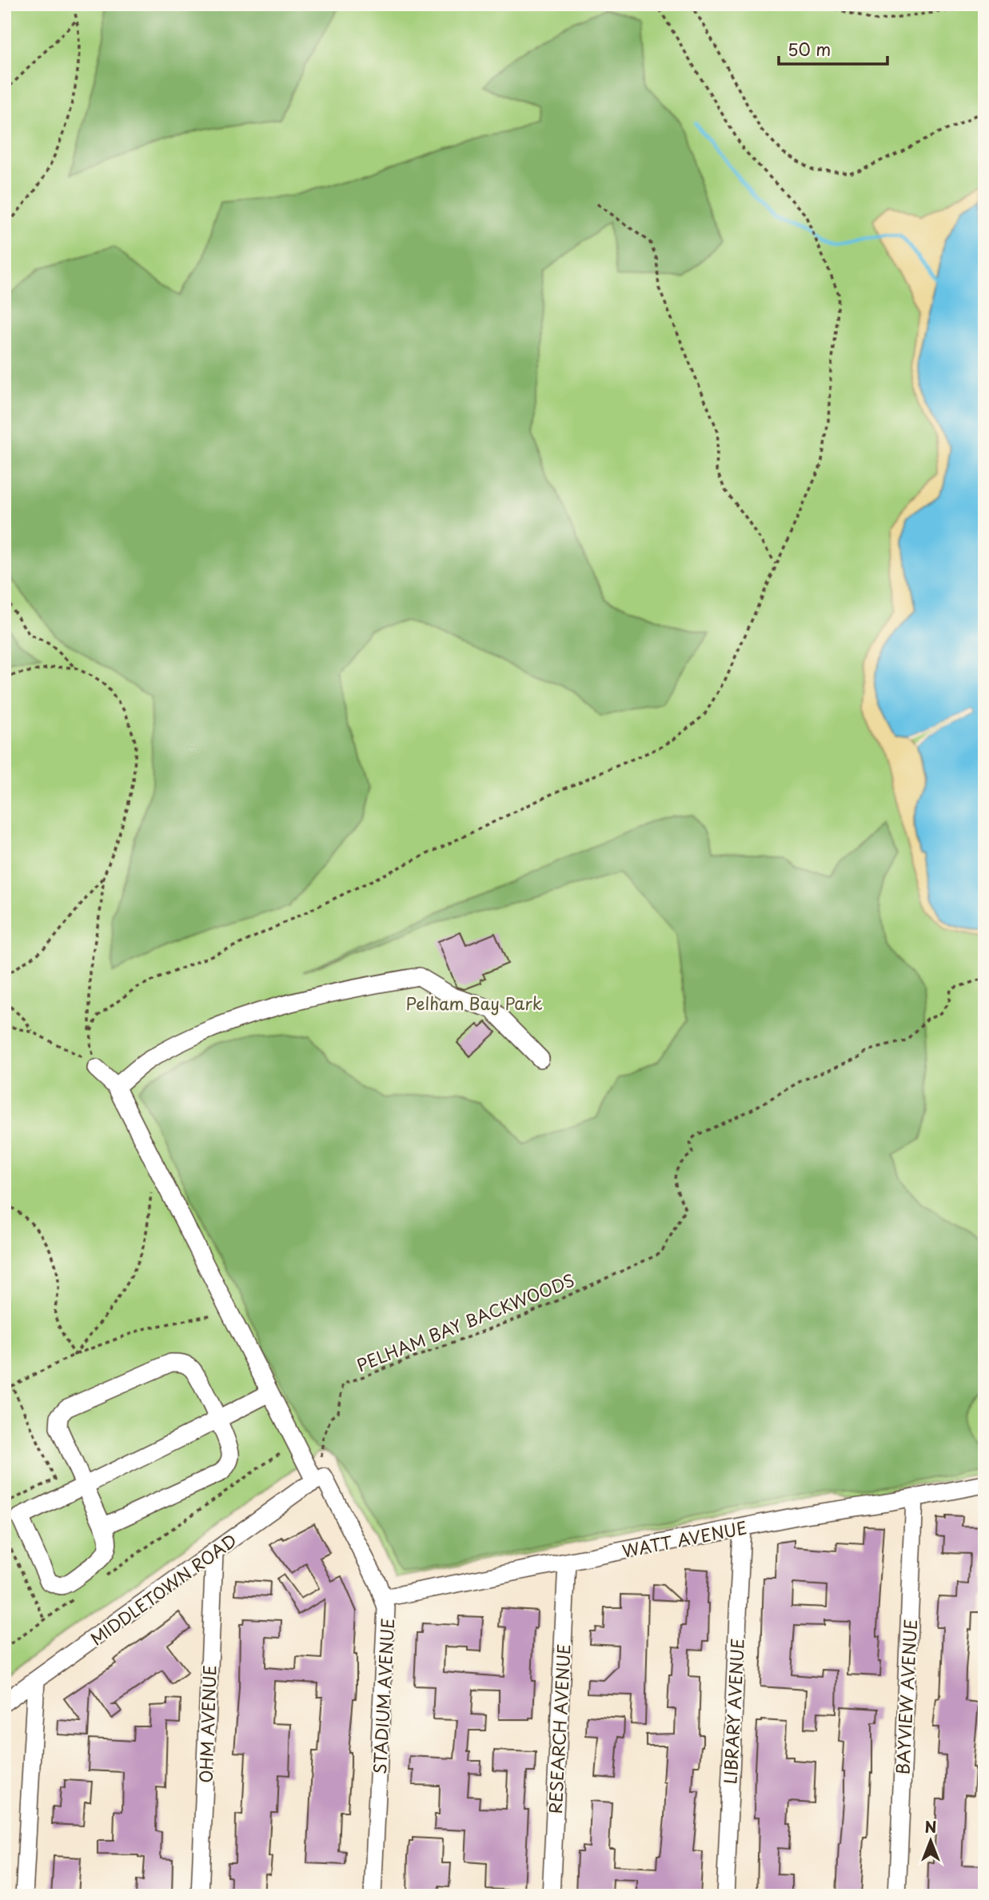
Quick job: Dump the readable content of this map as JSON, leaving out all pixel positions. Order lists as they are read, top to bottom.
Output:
{
  "streets": {
    "street": [
      "WATT AVENUE",
      "MIDDLETOWN ROAD",
      "STADIUM AVENUE",
      "BAYVIEW AVENUE",
      "LIBRARY AVENUE",
      "OHM AVENUE",
      "RESEARCH AVENUE"
    ],
    "path": ["PELHAM BAY BACKWOODS"]
  },
  "crossings": [
    ["WATT AVENUE", "STADIUM AVENUE"],
    ["WATT AVENUE", "BAYVIEW AVENUE"],
    ["WATT AVENUE", "LIBRARY AVENUE"],
    ["WATT AVENUE", "RESEARCH AVENUE"],
    ["MIDDLETOWN ROAD", "STADIUM AVENUE"],
    ["MIDDLETOWN ROAD", "OHM AVENUE"]
  ],
  "parks": ["Pelham Bay Park"],
  "scale_bar": "50 m",
  "north": "top"
}
